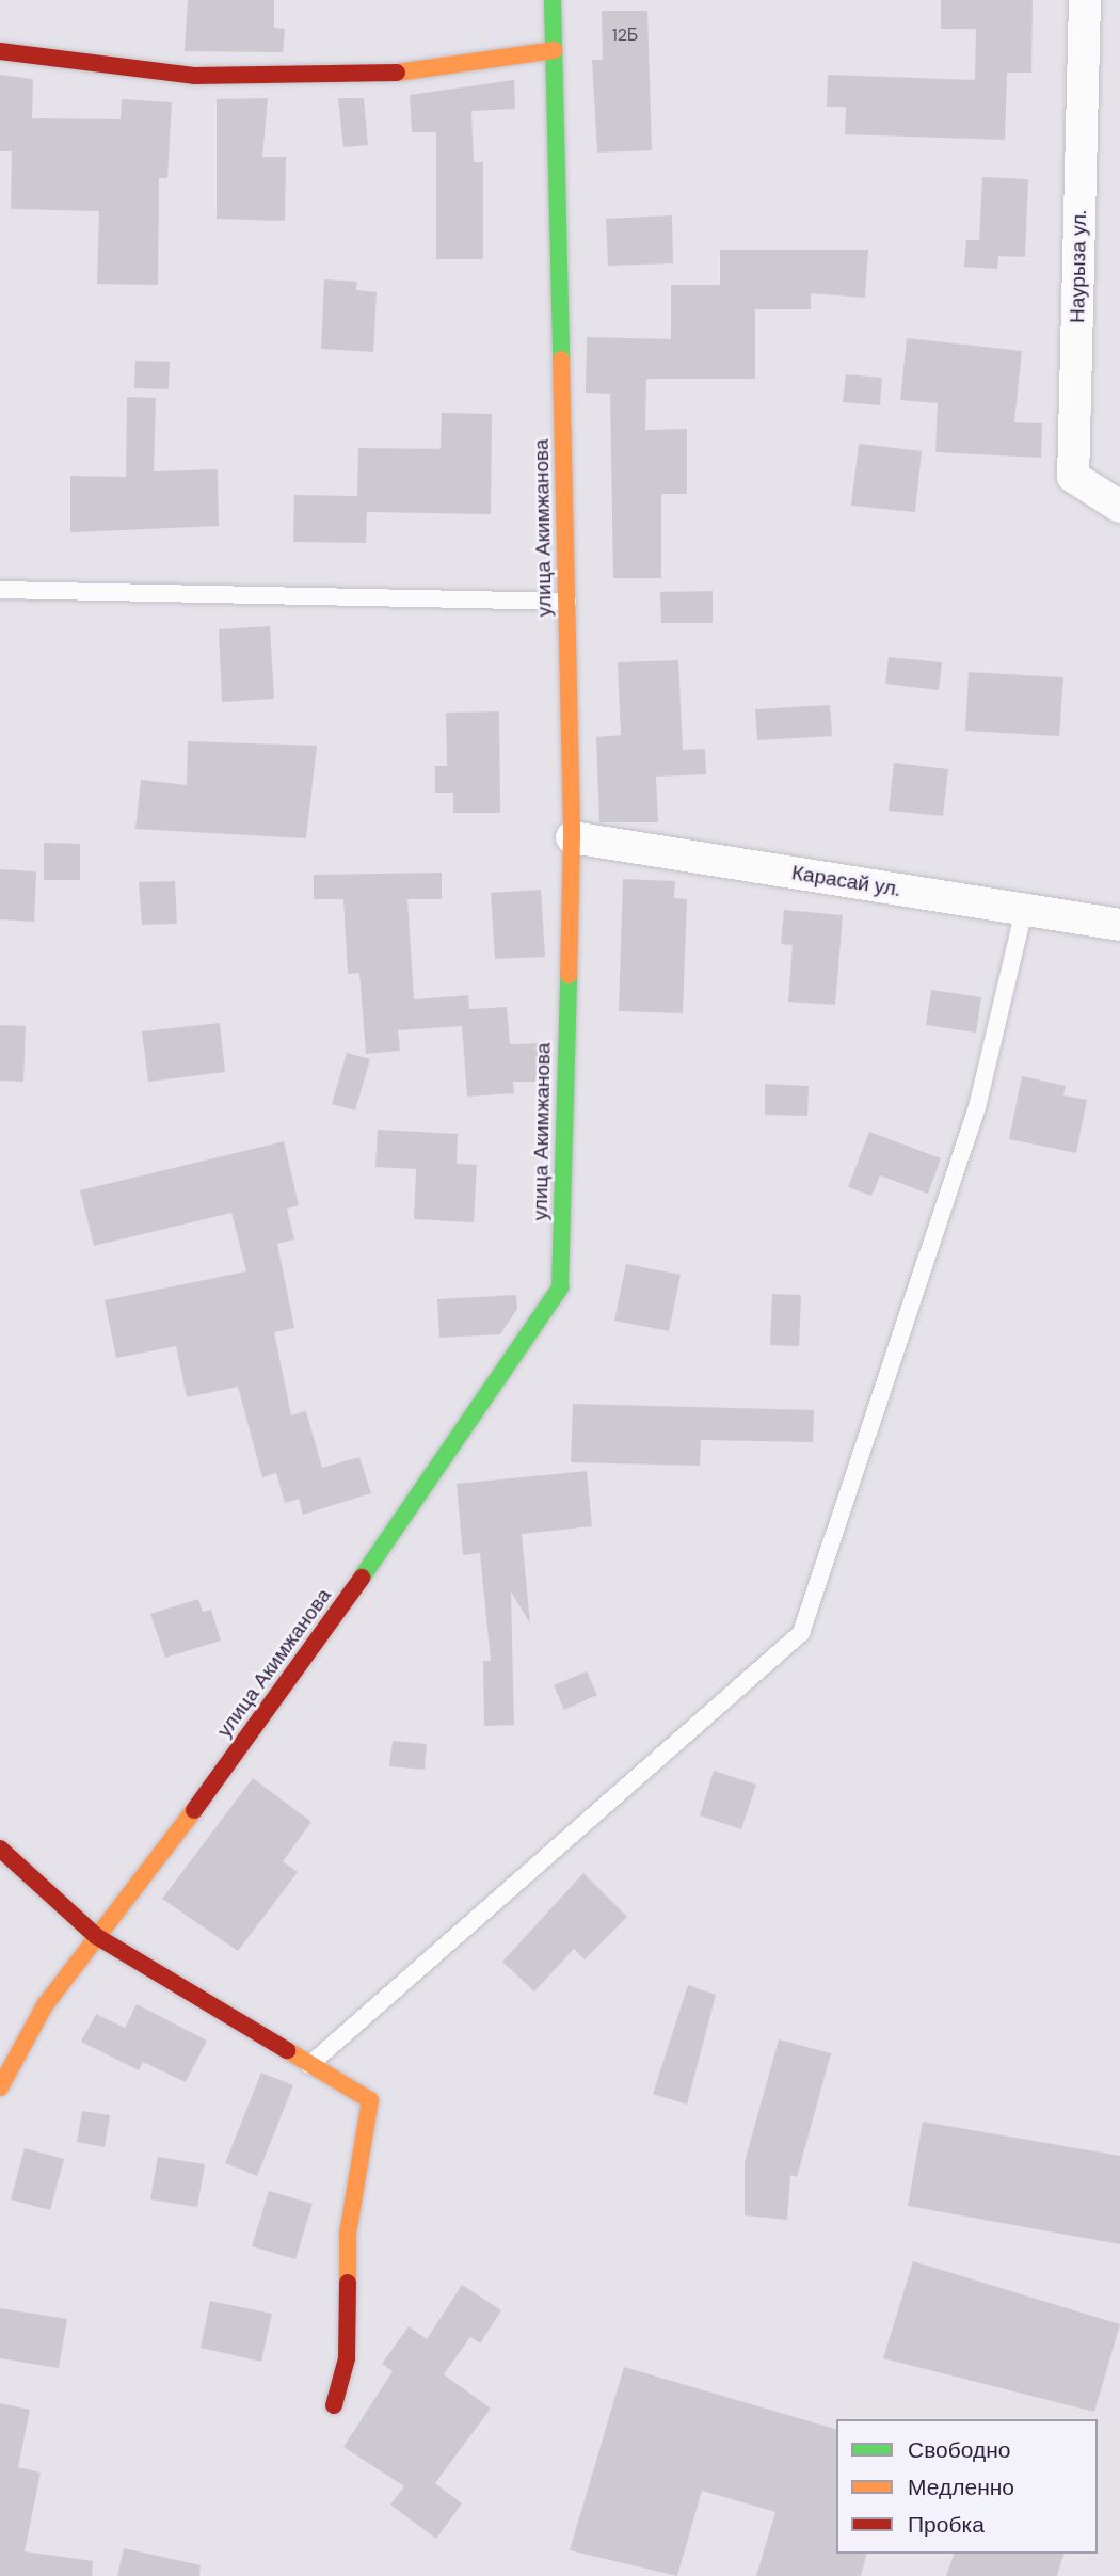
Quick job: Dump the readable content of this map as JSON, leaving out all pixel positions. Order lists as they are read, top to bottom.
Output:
{
  "streets": {
    "street": ["Наурыза ул.", "улица Акимжанова", "Карасай ул."]
  },
  "crossings": [
    ["улица Акимжанова", "Карасай ул."]
  ],
  "house_numbers": ["12Б"],
  "legend": ["Свободно", "Медленно", "Пробка"]
}
